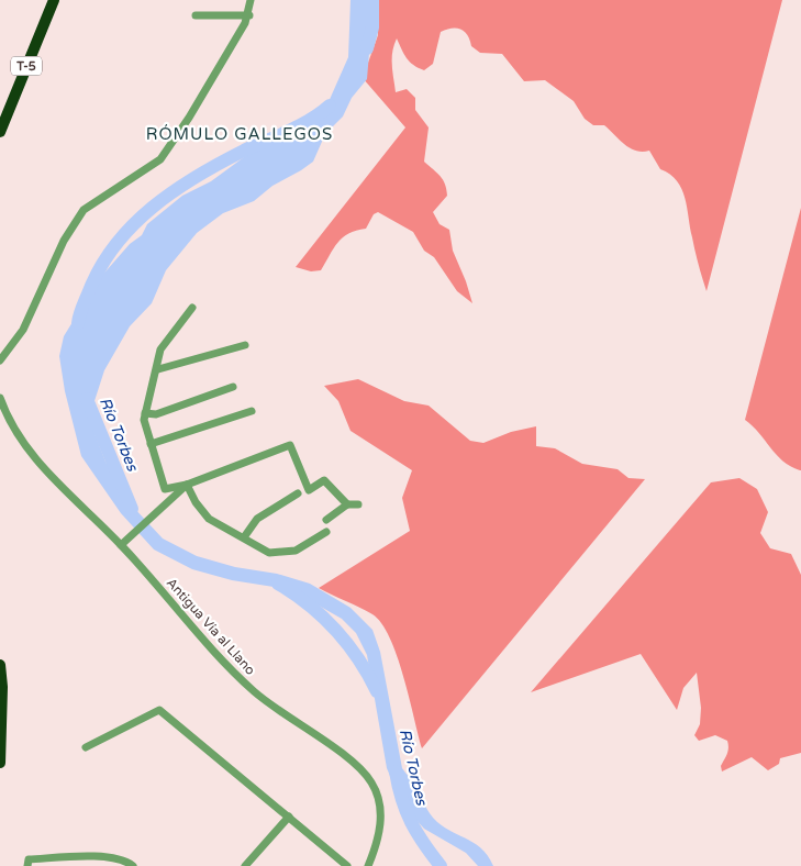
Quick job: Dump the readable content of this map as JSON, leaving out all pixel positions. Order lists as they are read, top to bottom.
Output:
{
  "streets": {
    "highway": ["T-5"],
    "street": ["Antigua Vía al Llano"]
  },
  "districts": ["RÓMULO GALLEGOS"],
  "water": ["Río Torbes"]
}
